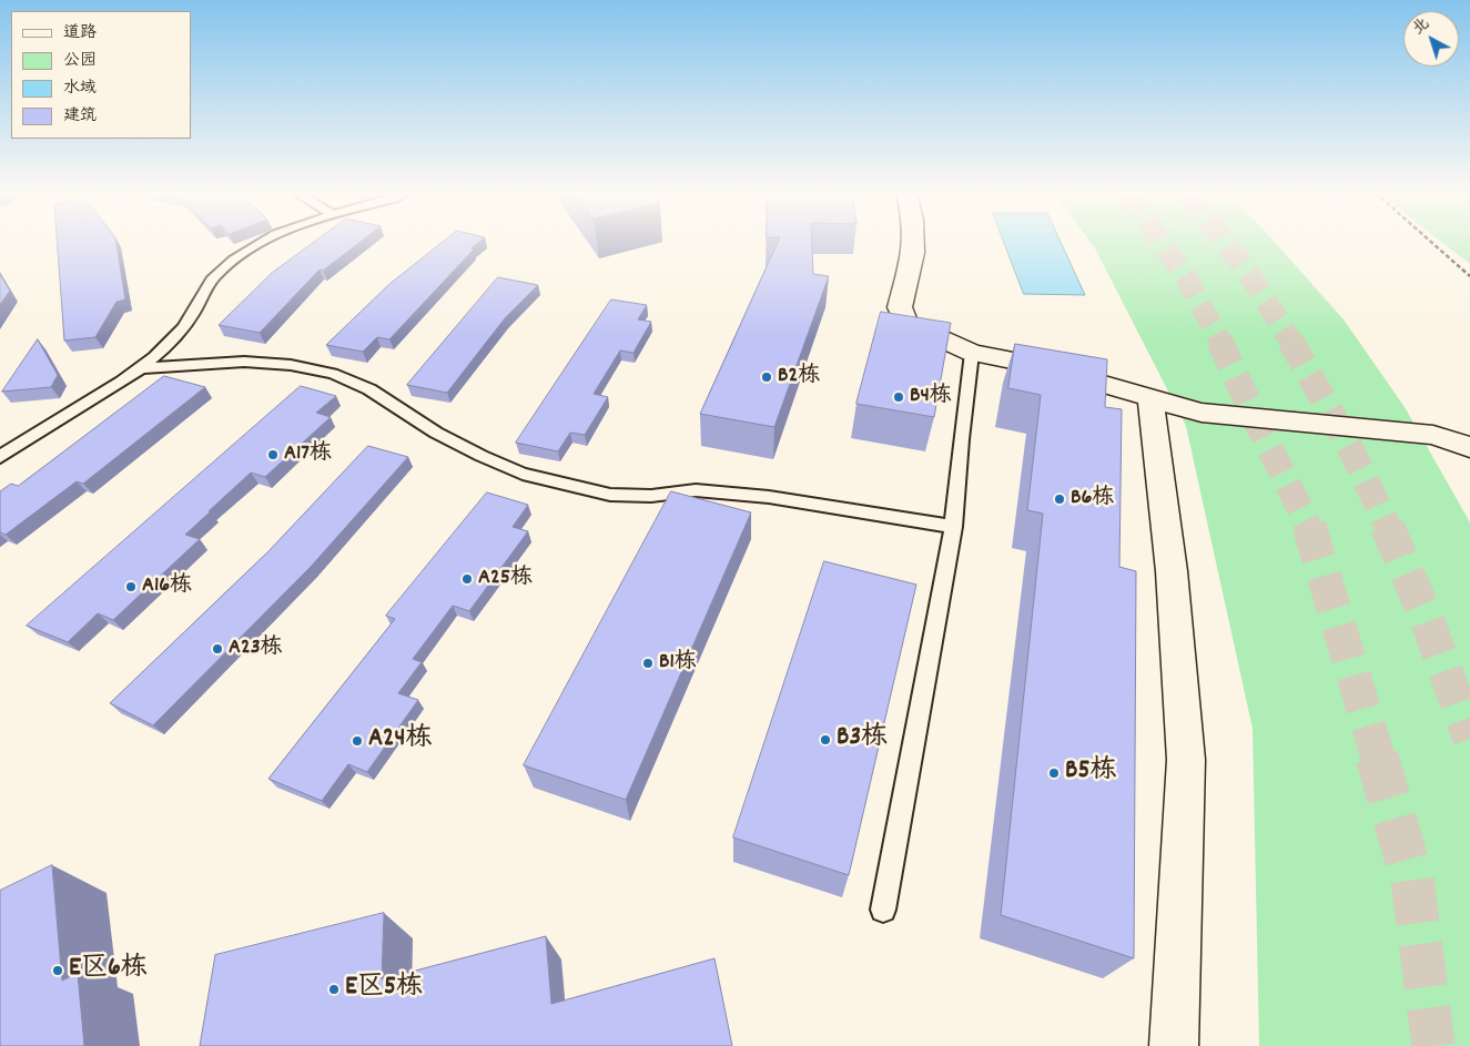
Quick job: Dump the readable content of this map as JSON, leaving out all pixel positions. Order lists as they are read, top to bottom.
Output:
{
  "places": [
    "B2栋",
    "B4栋",
    "A17栋",
    "B6栋",
    "A25栋",
    "A16栋",
    "A23栋",
    "B1栋",
    "B3栋",
    "A24栋",
    "B5栋",
    "E区6栋",
    "E区5栋"
  ],
  "legend": [
    "道路",
    "公园",
    "水域",
    "建筑"
  ],
  "north": "top left"
}
